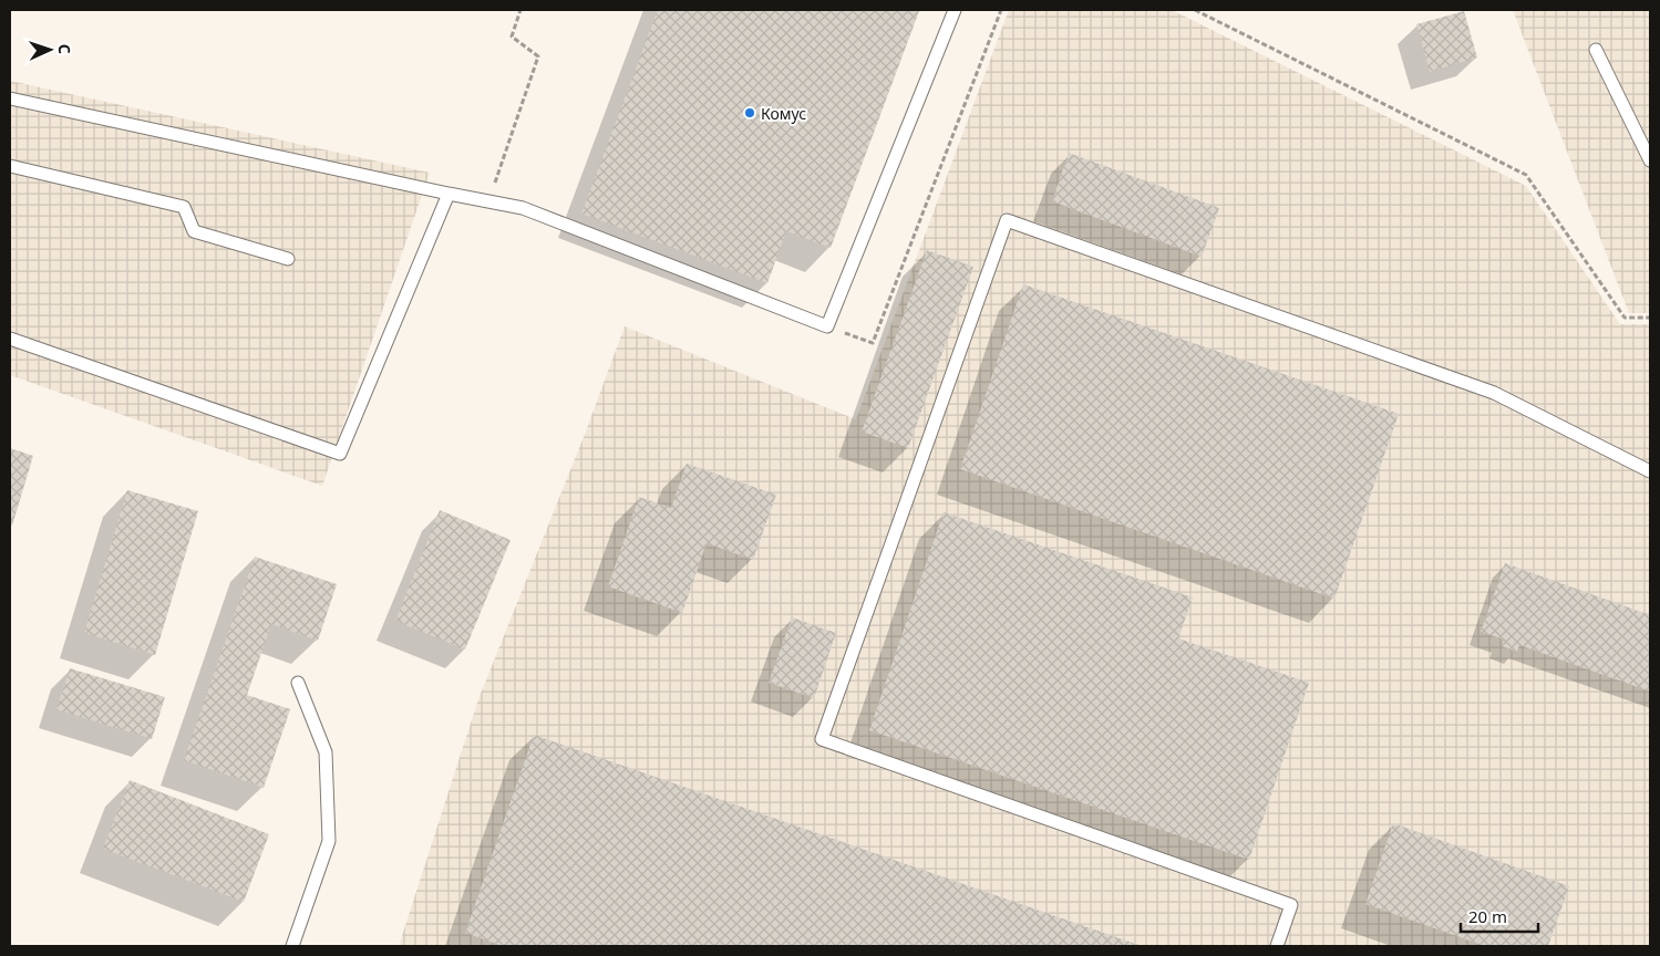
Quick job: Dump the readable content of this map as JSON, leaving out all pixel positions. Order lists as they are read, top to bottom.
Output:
{
  "places": ["Комус"],
  "scale_bar": "20 m",
  "north": "right"
}
